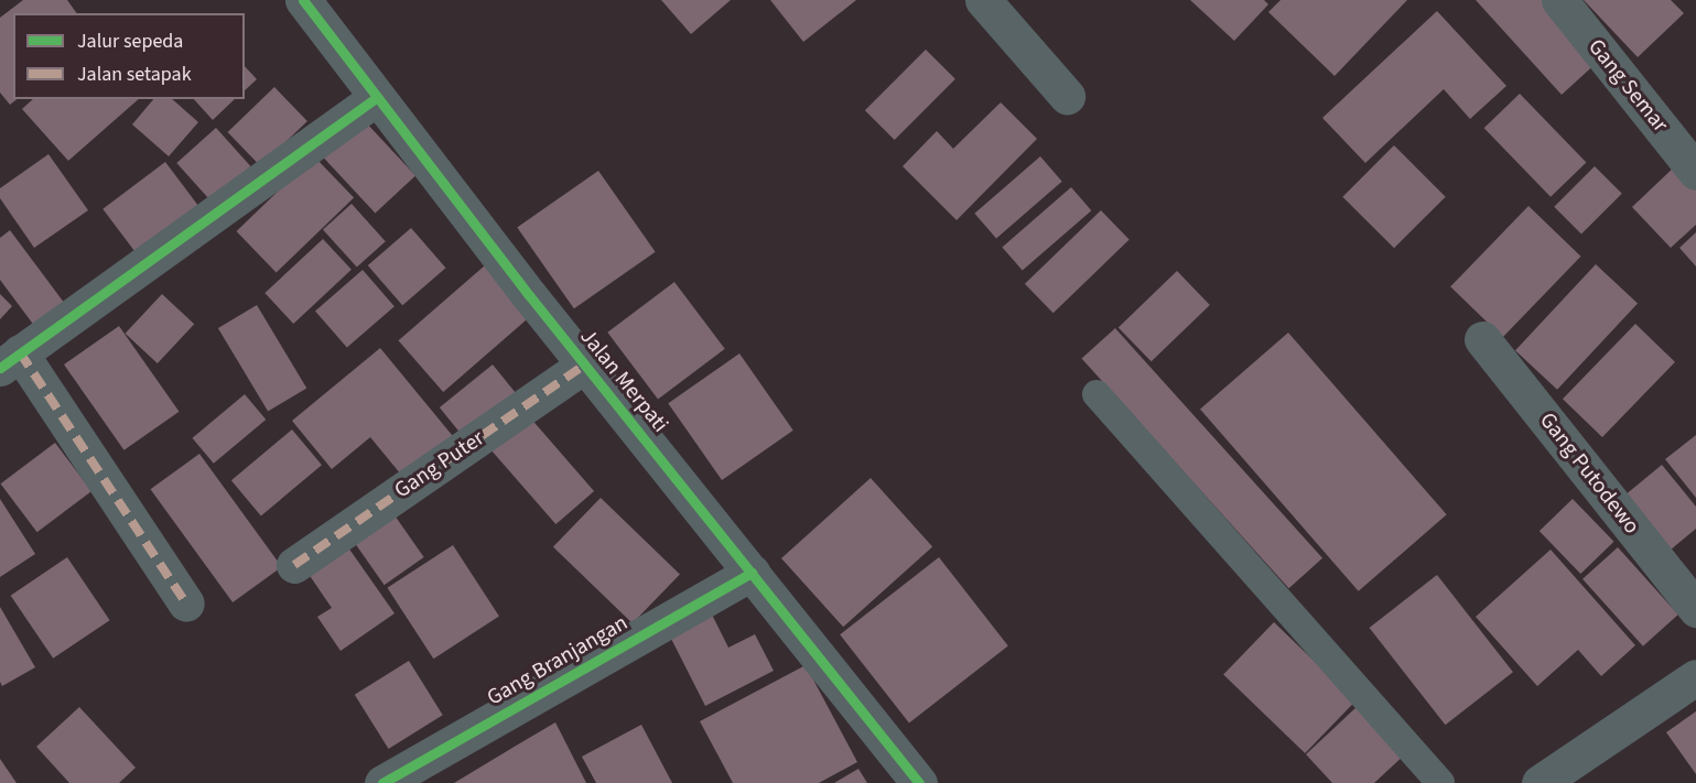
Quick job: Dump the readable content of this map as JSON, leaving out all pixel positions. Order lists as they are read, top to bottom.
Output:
{
  "streets": {
    "street": [
      "Gang Semar",
      "Jalan Merpati",
      "Gang Puter",
      "Gang Putodewo",
      "Gang Branjangan"
    ]
  },
  "crossings": [
    ["Jalan Merpati", "Gang Puter"],
    ["Jalan Merpati", "Gang Branjangan"]
  ],
  "legend": ["Jalur sepeda", "Jalan setapak"]
}
